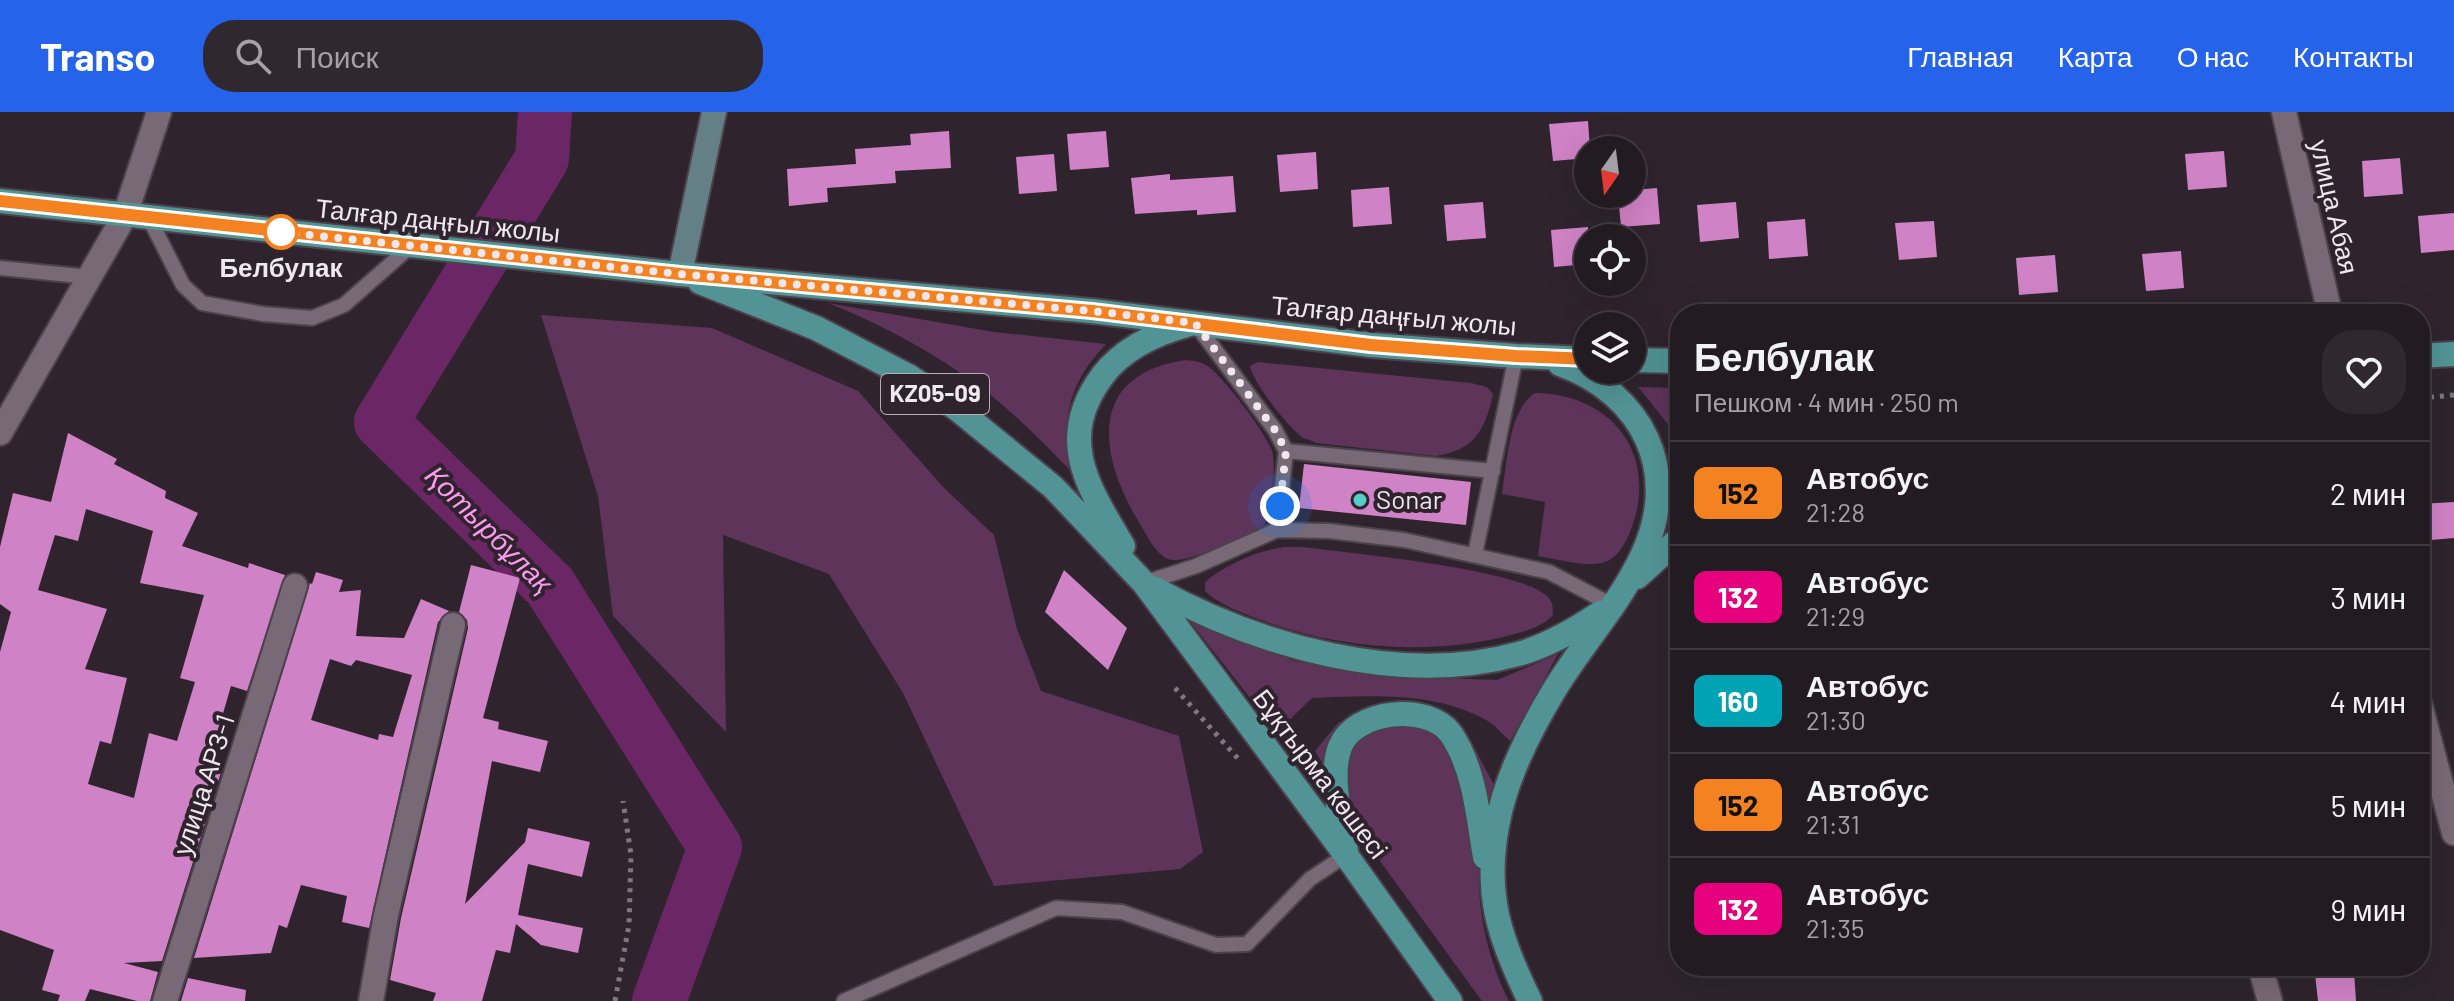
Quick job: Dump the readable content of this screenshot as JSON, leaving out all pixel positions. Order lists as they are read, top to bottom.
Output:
{
  "streets": {
    "main road": ["Талғар даңғыл жолы", "KZ05-09", "Бұқтырма көшесі"],
    "street": ["улица Абая", "улица АРЗ-1"]
  },
  "crossings": [
    ["Талғар даңғыл жолы", "KZ05-09"],
    ["Талғар даңғыл жолы", "Бұқтырма көшесі"],
    ["KZ05-09", "Бұқтырма көшесі"]
  ],
  "water": ["Қотырбұлақ"],
  "places": ["Белбулак", "Sonar"],
  "lines": ["bus line 152"],
  "north": "bottom",
  "page": {
    "header": "Transo",
    "search": "Поиск",
    "nav": [
      "Главная",
      "Карта",
      "О нас",
      "Контакты"
    ],
    "heading": ["Белбулак", "Пешком · 4 мин · 250 m"],
    "list": [
      {
        "mark": "152",
        "name": "Автобус",
        "note": "21:28",
        "value": "2 мин"
      },
      {
        "mark": "132",
        "name": "Автобус",
        "note": "21:29",
        "value": "3 мин"
      },
      {
        "mark": "160",
        "name": "Автобус",
        "note": "21:30",
        "value": "4 мин"
      },
      {
        "mark": "152",
        "name": "Автобус",
        "note": "21:31",
        "value": "5 мин"
      },
      {
        "mark": "132",
        "name": "Автобус",
        "note": "21:35",
        "value": "9 мин"
      }
    ]
  }
}
